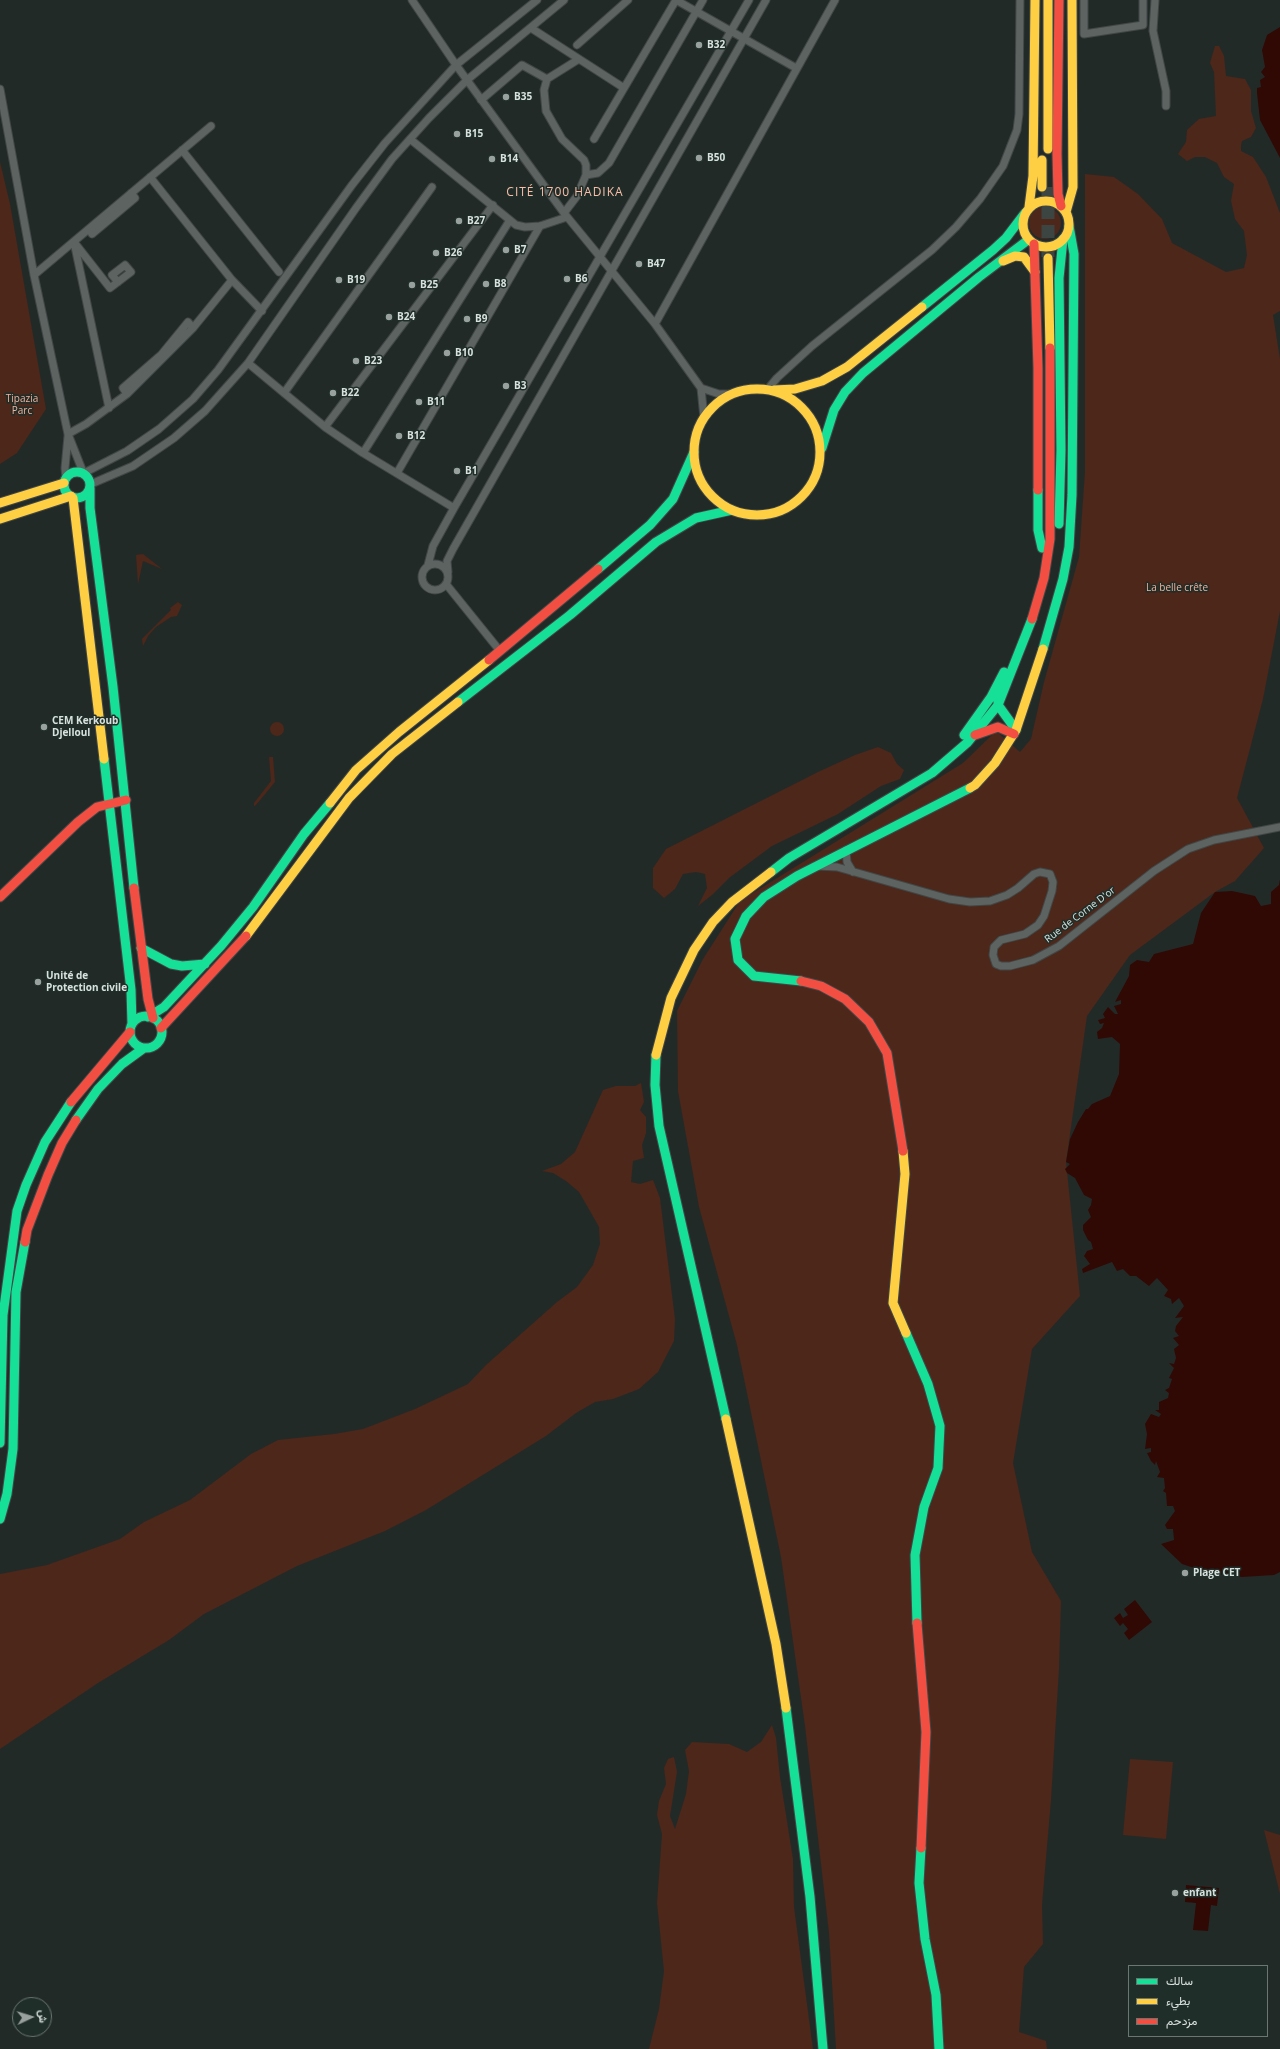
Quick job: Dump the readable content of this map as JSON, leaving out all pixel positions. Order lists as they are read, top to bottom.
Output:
{
  "streets": {
    "street": ["Rue de Corne D'or"]
  },
  "districts": ["CITÉ 1700 HADIKA"],
  "parks": ["Tipazia Parc", "La belle crête"],
  "places": [
    "B32",
    "B35",
    "B15",
    "B50",
    "B14",
    "B27",
    "B7",
    "B26",
    "B47",
    "B6",
    "B19",
    "B8",
    "B25",
    "B24",
    "B9",
    "B10",
    "B23",
    "B3",
    "B22",
    "B11",
    "B12",
    "B1",
    "CEM Kerkoub Djelloul",
    "Unité de Protection civile",
    "Plage CET",
    "enfant"
  ],
  "legend": ["سالك", "بطيء", "مزدحم"],
  "north": "right"
}
